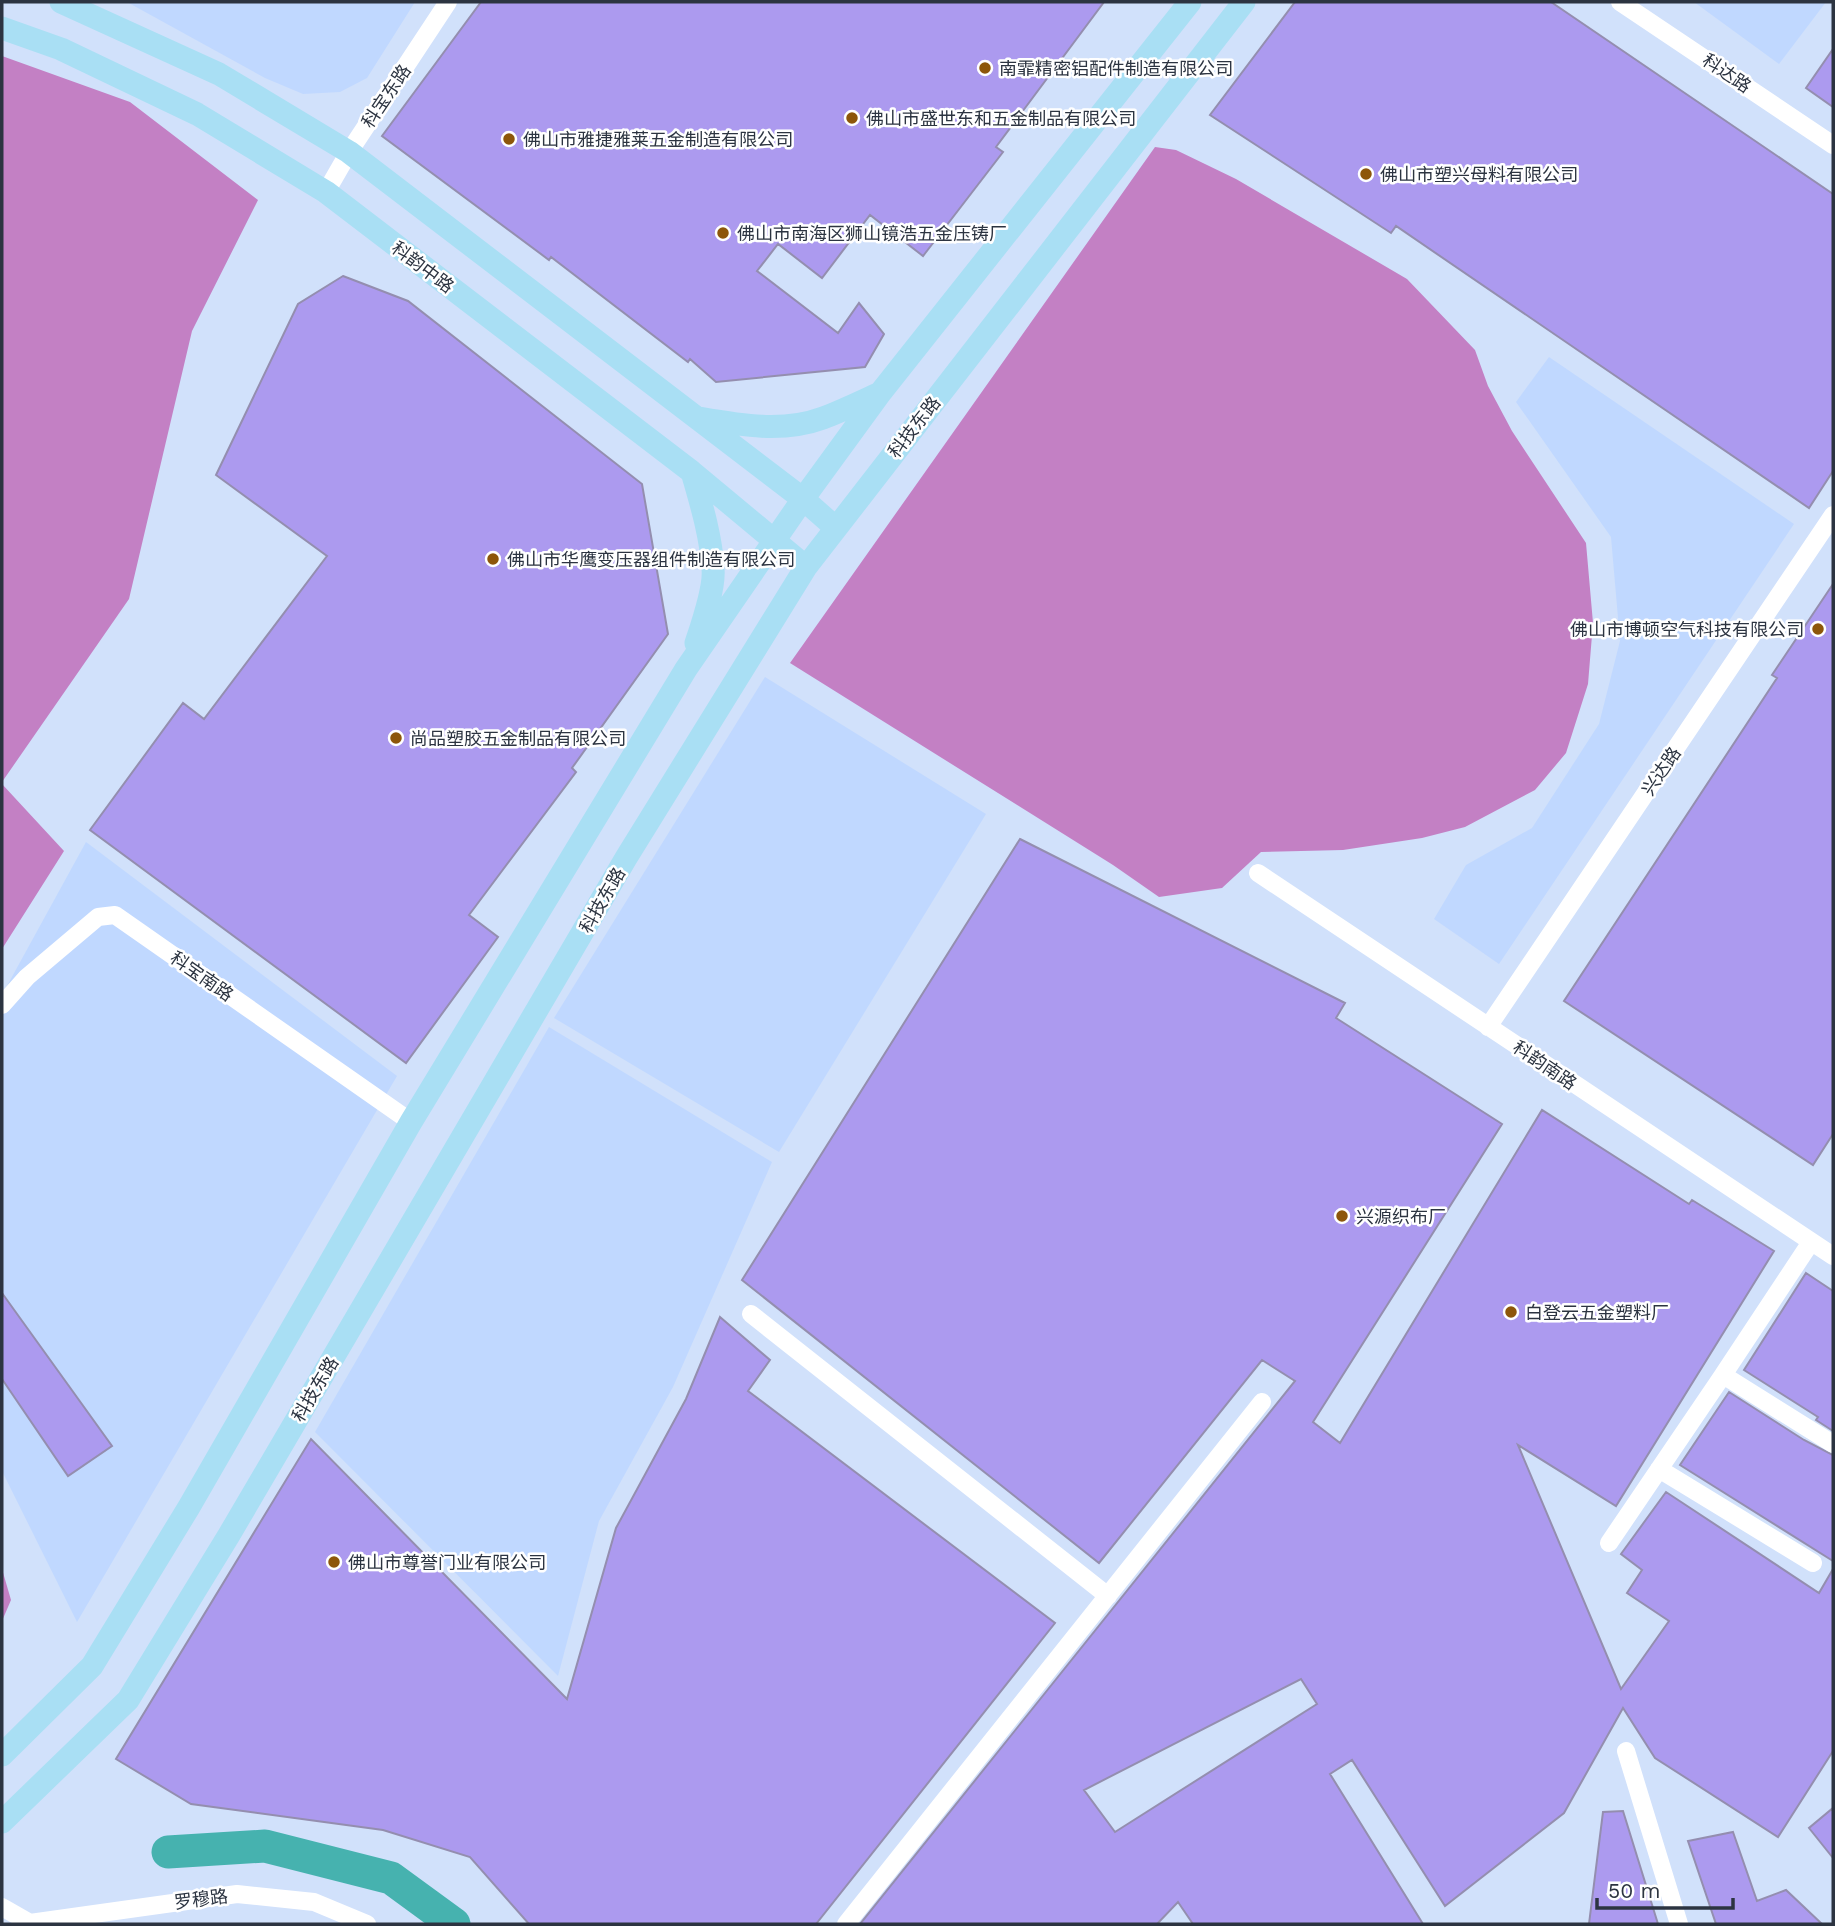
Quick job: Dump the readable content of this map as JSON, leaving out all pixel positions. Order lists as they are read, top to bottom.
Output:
{
  "streets": {
    "main road": ["科韵中路", "科技东路"],
    "street": [
      "科达路",
      "科宝东路",
      "兴达路",
      "科宝南路",
      "科韵南路",
      "罗穆路"
    ]
  },
  "crossings": [
    ["科宝东路", "科韵中路"],
    ["科韵中路", "科技东路"],
    ["兴达路", "科韵南路"]
  ],
  "places": [
    "南霏精密铝配件制造有限公司",
    "佛山市盛世东和五金制品有限公司",
    "佛山市雅捷雅莱五金制造有限公司",
    "佛山市塑兴母料有限公司",
    "佛山市南海区狮山镜浩五金压铸厂",
    "佛山市华鹰变压器组件制造有限公司",
    "佛山市博顿空气科技有限公司",
    "尚品塑胶五金制品有限公司",
    "兴源织布厂",
    "白登云五金塑料厂",
    "佛山市尊誉门业有限公司"
  ],
  "scale_bar": "50 m"
}
